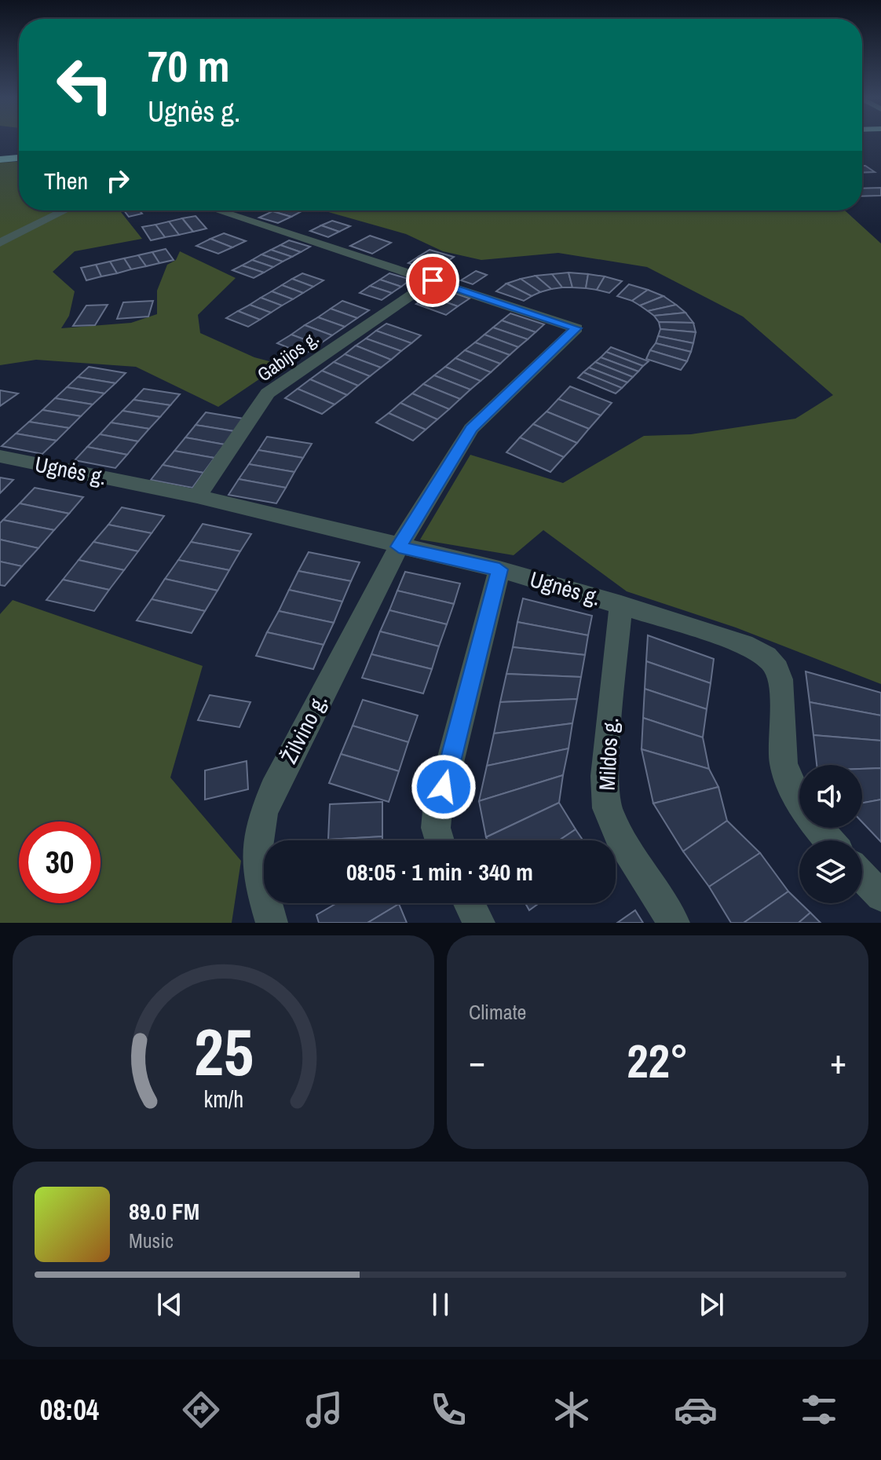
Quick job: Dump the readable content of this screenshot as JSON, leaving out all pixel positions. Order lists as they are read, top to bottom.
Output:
{
  "streets": {
    "street": [
      "Gabijos g.",
      "Ugnės g.",
      "Žilvino g.",
      "Mildos g."
    ]
  },
  "crossings": [
    ["Gabijos g.", "Ugnės g."],
    ["Gabijos g.", "Žilvino g."],
    ["Ugnės g.", "Žilvino g."],
    ["Ugnės g.", "Mildos g."]
  ],
  "page": {
    "turn": ["70 m", "Ugnės g."],
    "then": "Then",
    "limit": "30",
    "trip": "08:05 · 1 min · 340 m",
    "tile": "Climate",
    "heat": ["−", "22°", "+"],
    "song": ["89.0 FM", "Music"],
    "tabs": "08:04",
    "gauge": ["25", "km/h"]
  }
}
